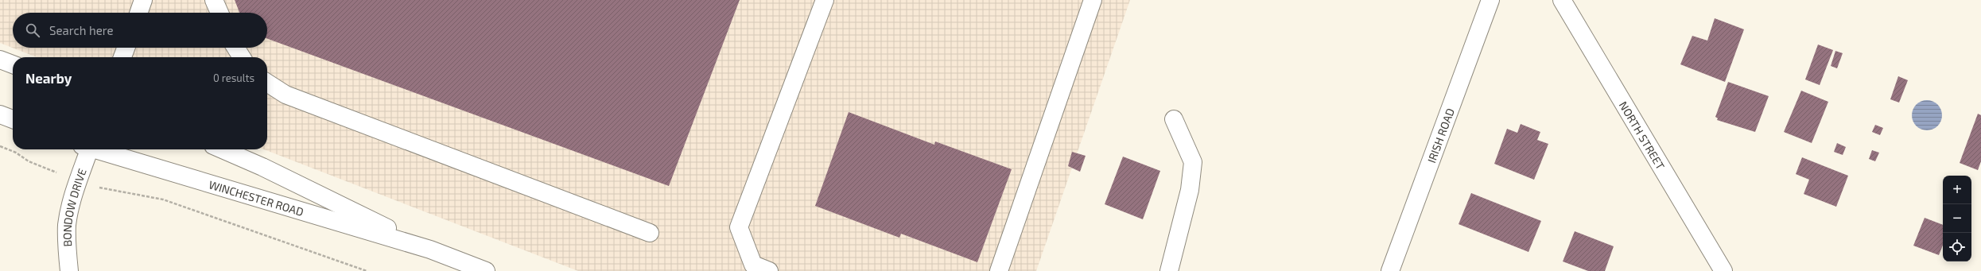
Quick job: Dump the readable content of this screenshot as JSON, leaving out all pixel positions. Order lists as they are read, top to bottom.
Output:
{
  "streets": {
    "street": [
      "NORTH STREET",
      "IRISH ROAD",
      "WINCHESTER ROAD",
      "BONDOW DRIVE"
    ]
  },
  "page": {
    "search": "Search here",
    "heading": ["Nearby", "0 results"],
    "map_buttons": ["+", "−"]
  }
}
